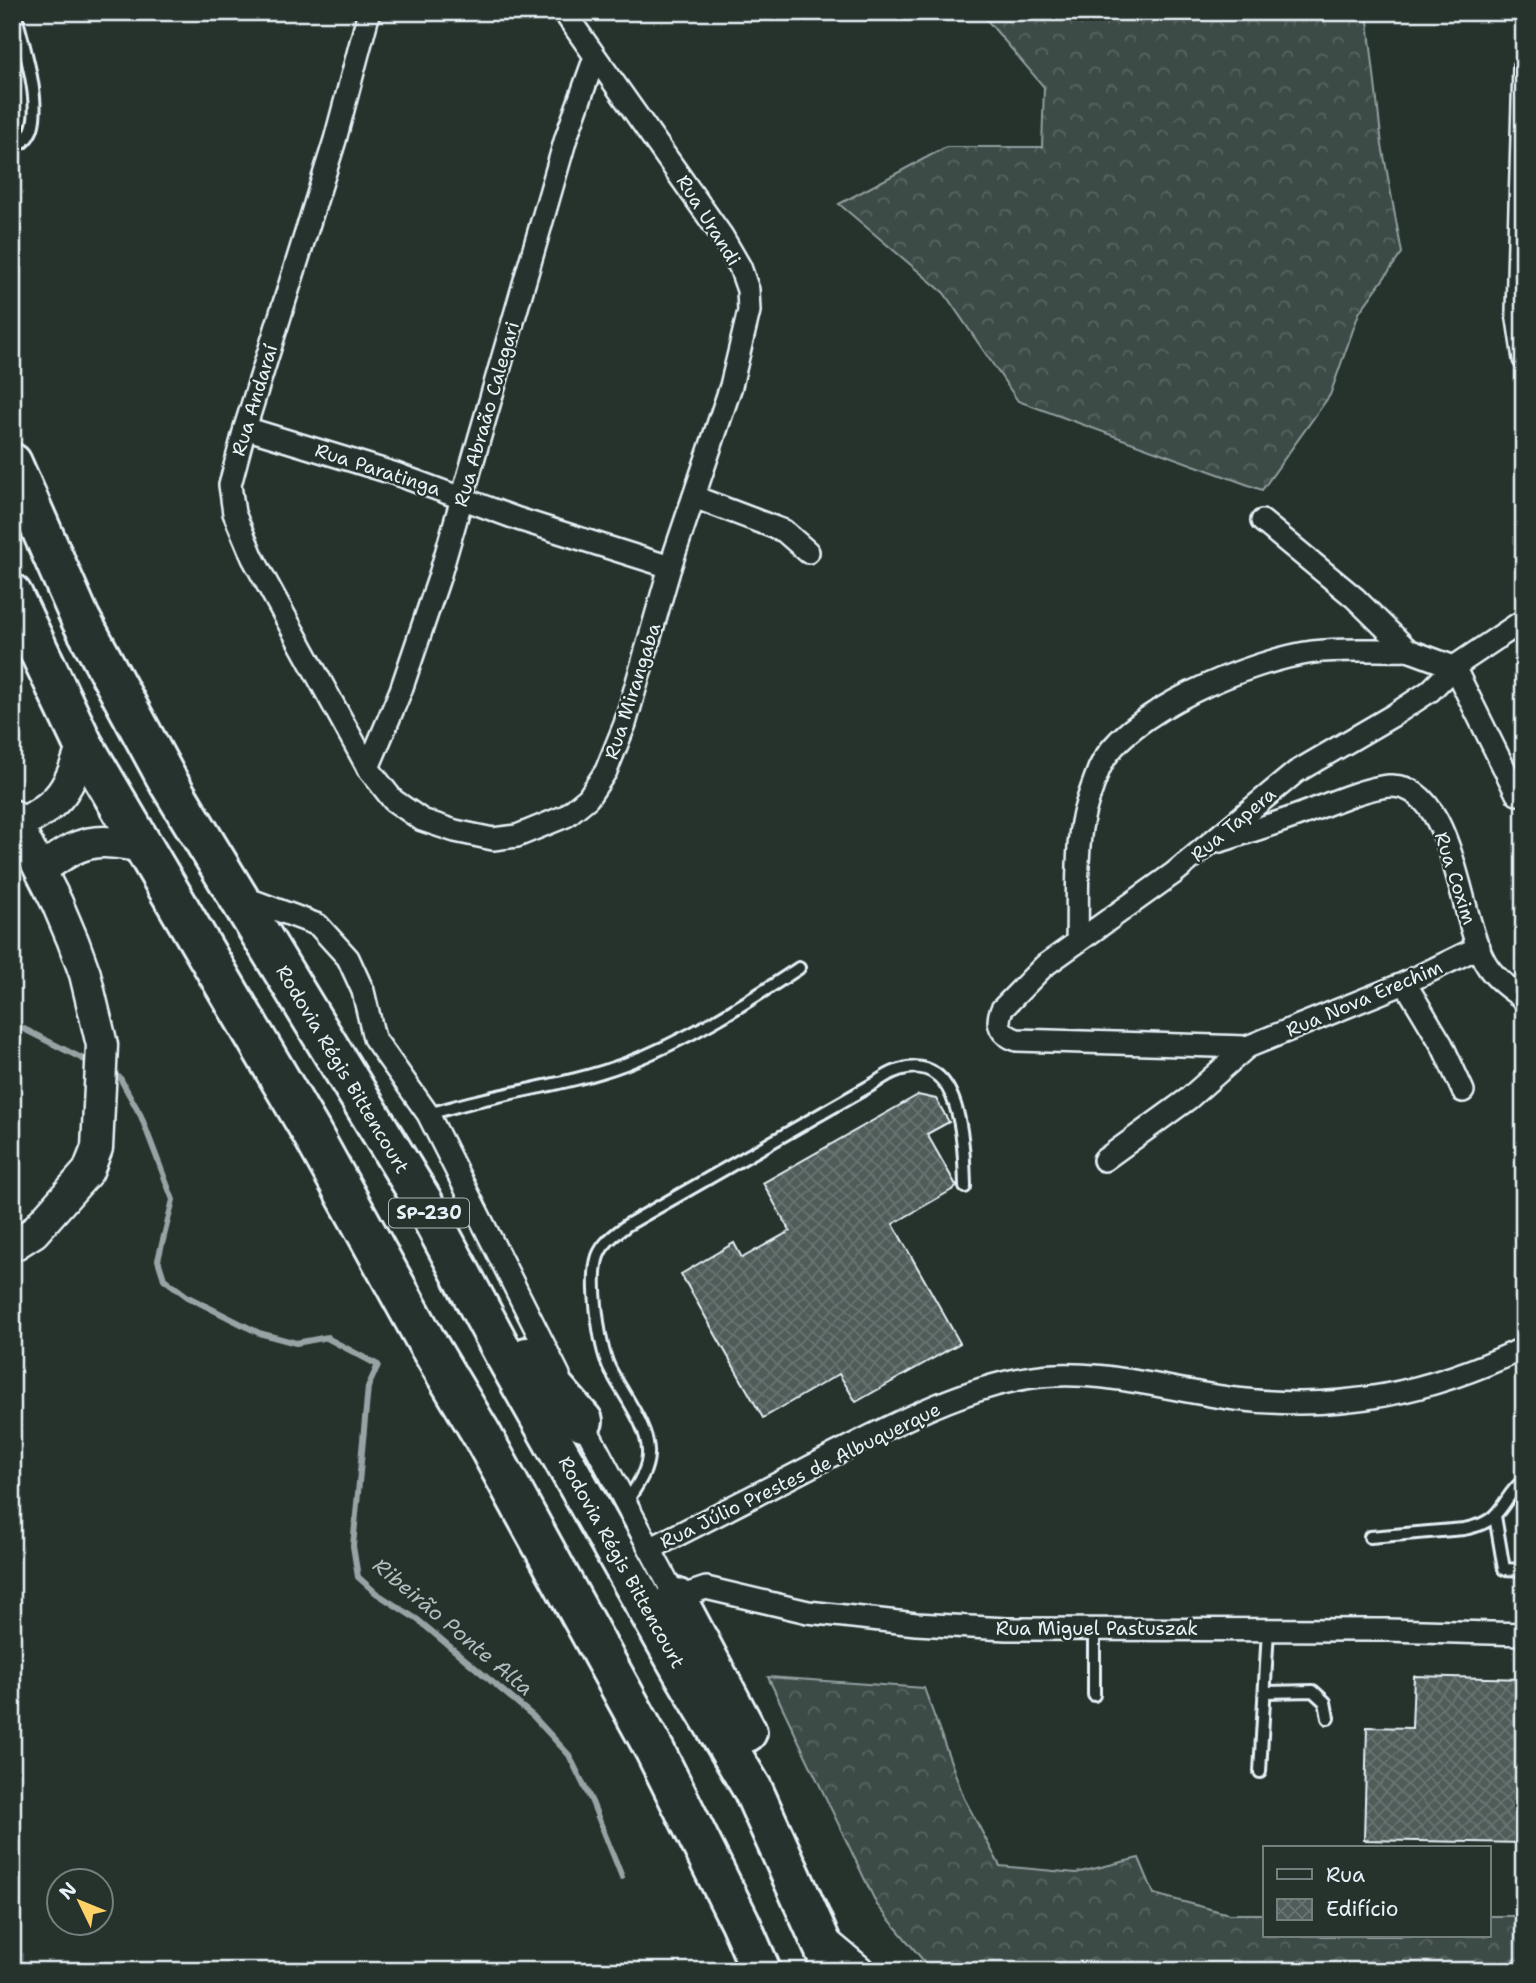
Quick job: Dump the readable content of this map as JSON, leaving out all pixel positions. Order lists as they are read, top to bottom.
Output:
{
  "streets": {
    "highway": ["Rodovia Régis Bittencourt", "SP-230"],
    "street": [
      "Rua Urandi",
      "Rua Andaraí",
      "Rua Abraão Calegari",
      "Rua Paratinga",
      "Rua Mirangaba",
      "Rua Tapera",
      "Rua Coxim",
      "Rua Nova Erechim",
      "Rua Júlio Prestes de Albuquerque",
      "Rua Miguel Pastuszak"
    ]
  },
  "crossings": [
    ["Rua Urandi", "Rua Abraão Calegari"],
    ["Rua Urandi", "Rua Mirangaba"],
    ["Rua Andaraí", "Rua Abraão Calegari"],
    ["Rua Andaraí", "Rua Paratinga"],
    ["Rua Andaraí", "Rua Mirangaba"],
    ["Rua Abraão Calegari", "Rua Paratinga"],
    ["Rua Abraão Calegari", "Rua Mirangaba"],
    ["Rua Paratinga", "Rua Mirangaba"],
    ["Rua Tapera", "Rua Coxim"],
    ["Rua Tapera", "Rua Nova Erechim"],
    ["Rua Coxim", "Rua Nova Erechim"]
  ],
  "water": ["Ribeirão Ponte Alta"],
  "legend": ["Rua", "Edifício"],
  "north": "top left"
}
